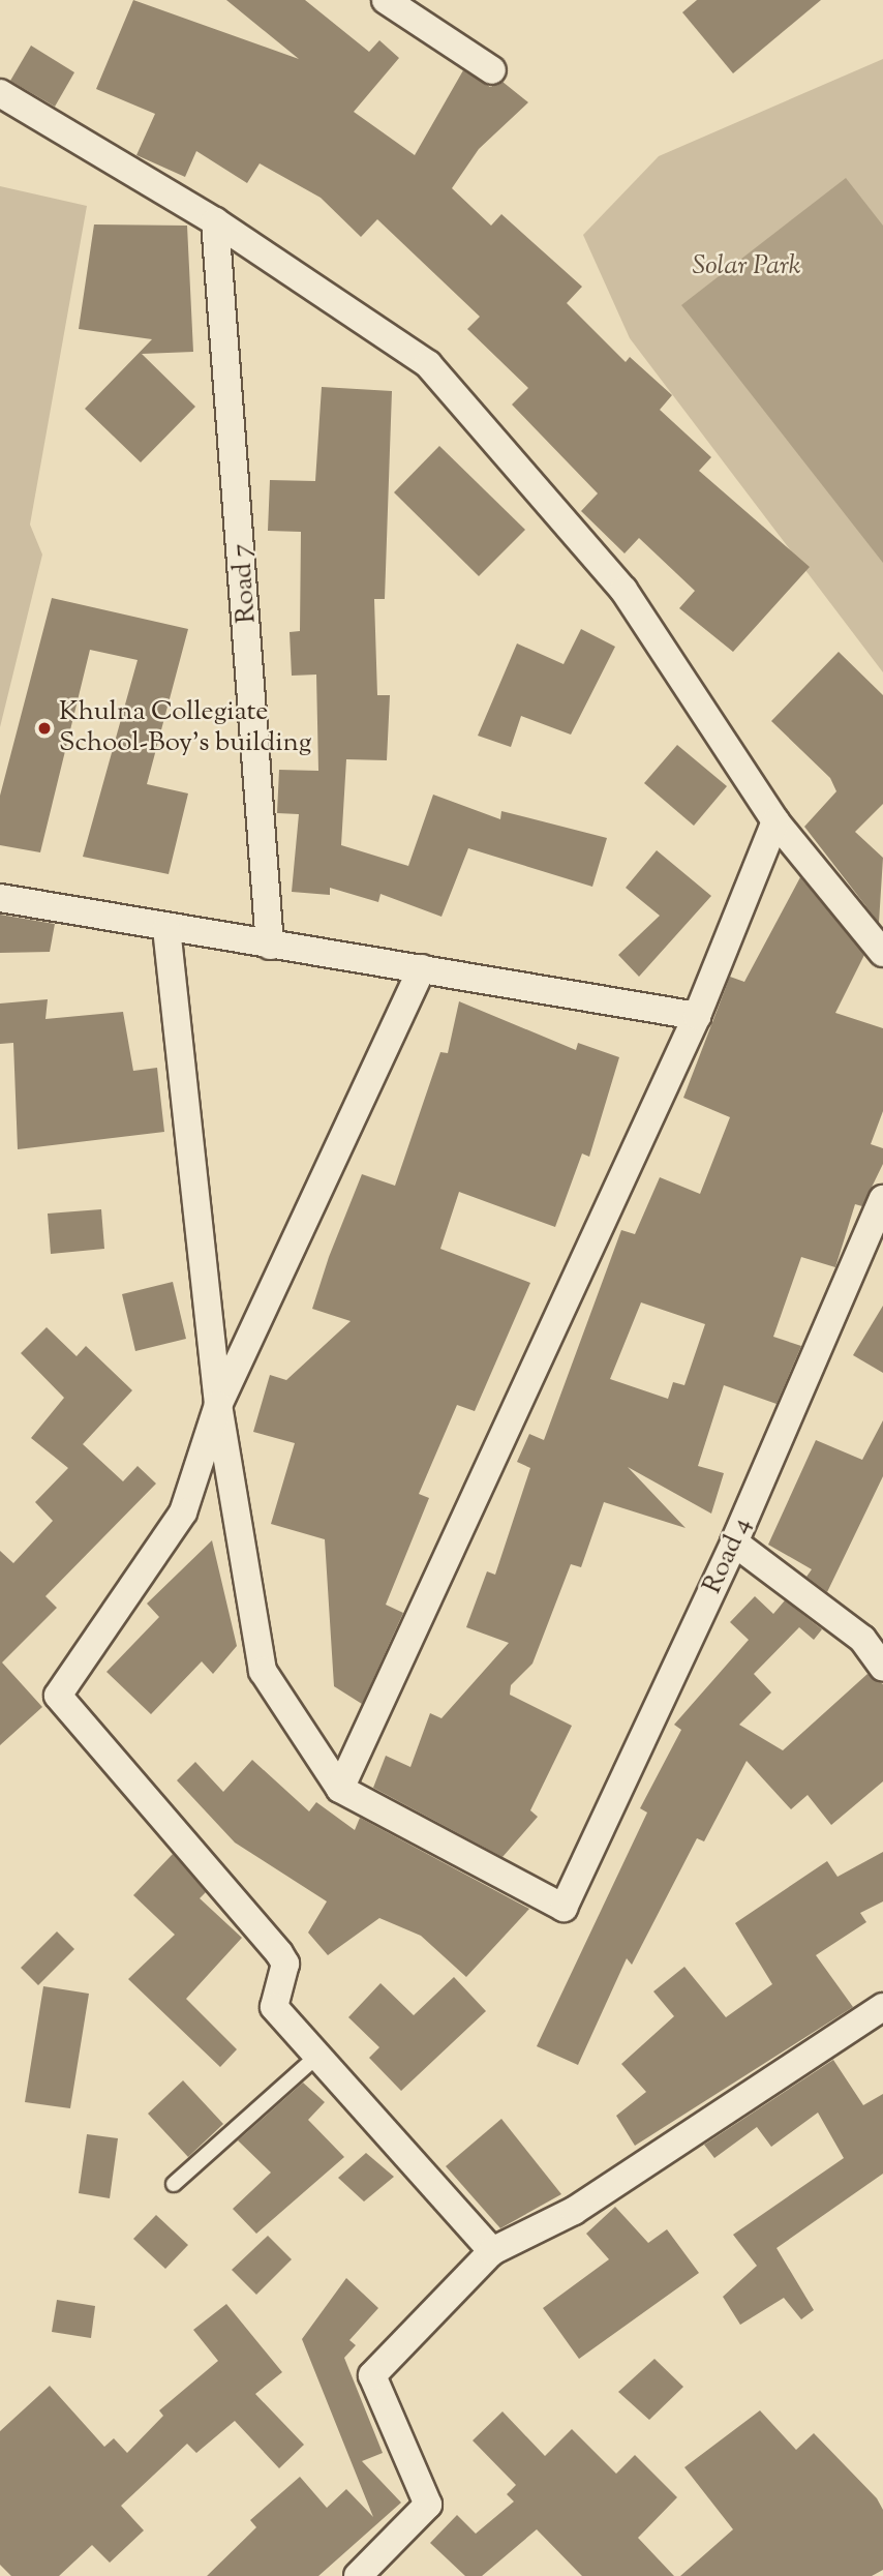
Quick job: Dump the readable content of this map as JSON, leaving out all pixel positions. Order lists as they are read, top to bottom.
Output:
{
  "streets": {
    "street": ["Road 7", "Road 4"]
  },
  "parks": ["Solar Park"],
  "places": ["Khulna Collegiate School-Boy's building"]
}
